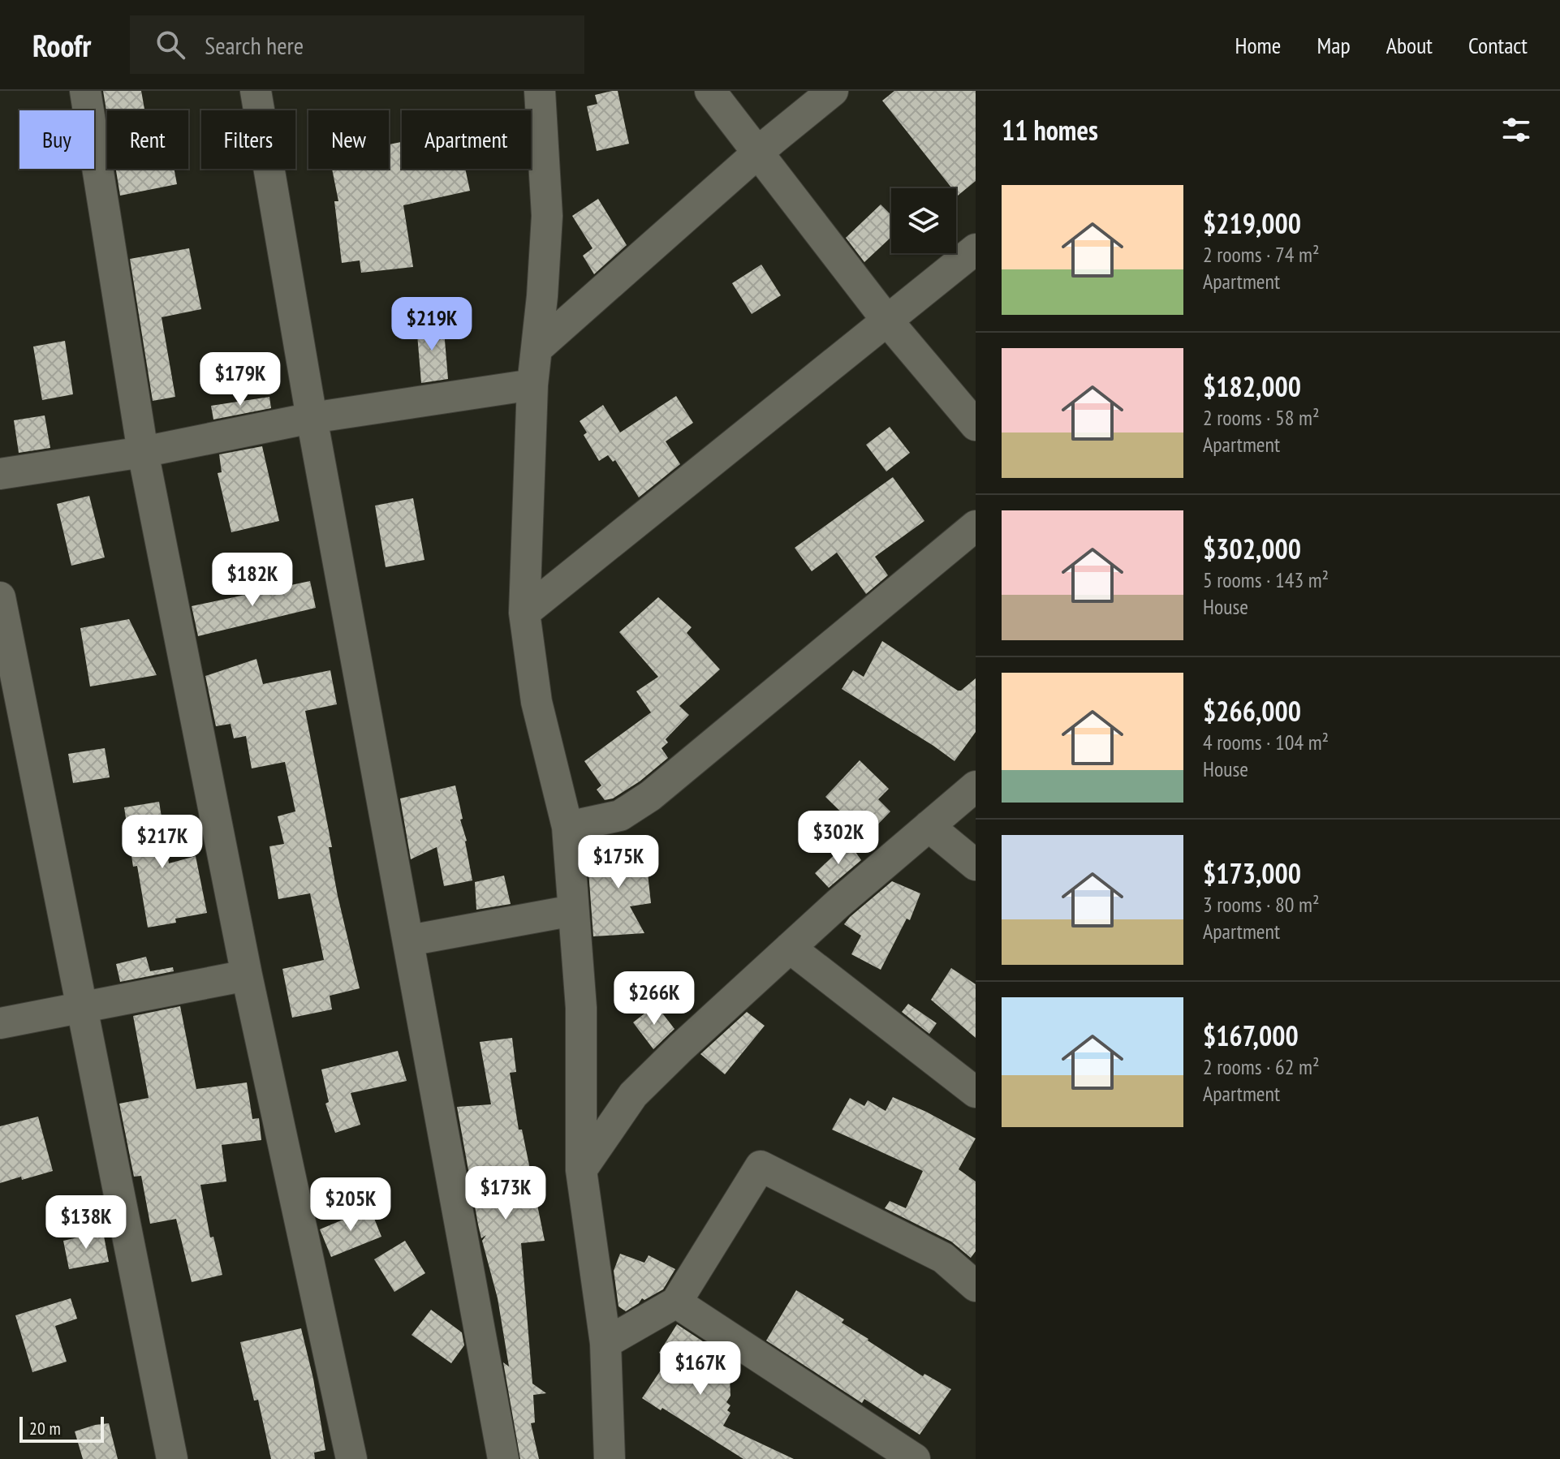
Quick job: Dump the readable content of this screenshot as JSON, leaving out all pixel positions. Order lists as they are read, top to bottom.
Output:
{
  "scale_bar": "20 m",
  "page": {
    "header": "Roofr",
    "search": "Search here",
    "nav": [
      "Home",
      "Map",
      "About",
      "Contact"
    ],
    "heading": "11 homes",
    "chip": [
      "Buy",
      "Rent",
      "Filters",
      "New",
      "Apartment"
    ],
    "list": [
      {
        "name": "$219,000",
        "note": "2 rooms · 74 m² · Apartment"
      },
      {
        "name": "$182,000",
        "note": "2 rooms · 58 m² · Apartment"
      },
      {
        "name": "$302,000",
        "note": "5 rooms · 143 m² · House"
      },
      {
        "name": "$266,000",
        "note": "4 rooms · 104 m² · House"
      },
      {
        "name": "$173,000",
        "note": "3 rooms · 80 m² · Apartment"
      },
      {
        "name": "$167,000",
        "note": "2 rooms · 62 m² · Apartment"
      }
    ],
    "price": [
      "$219K",
      "$179K",
      "$182K",
      "$302K",
      "$217K",
      "$175K",
      "$266K",
      "$173K",
      "$205K",
      "$138K",
      "$167K"
    ],
    "scale": "20 m"
  }
}
